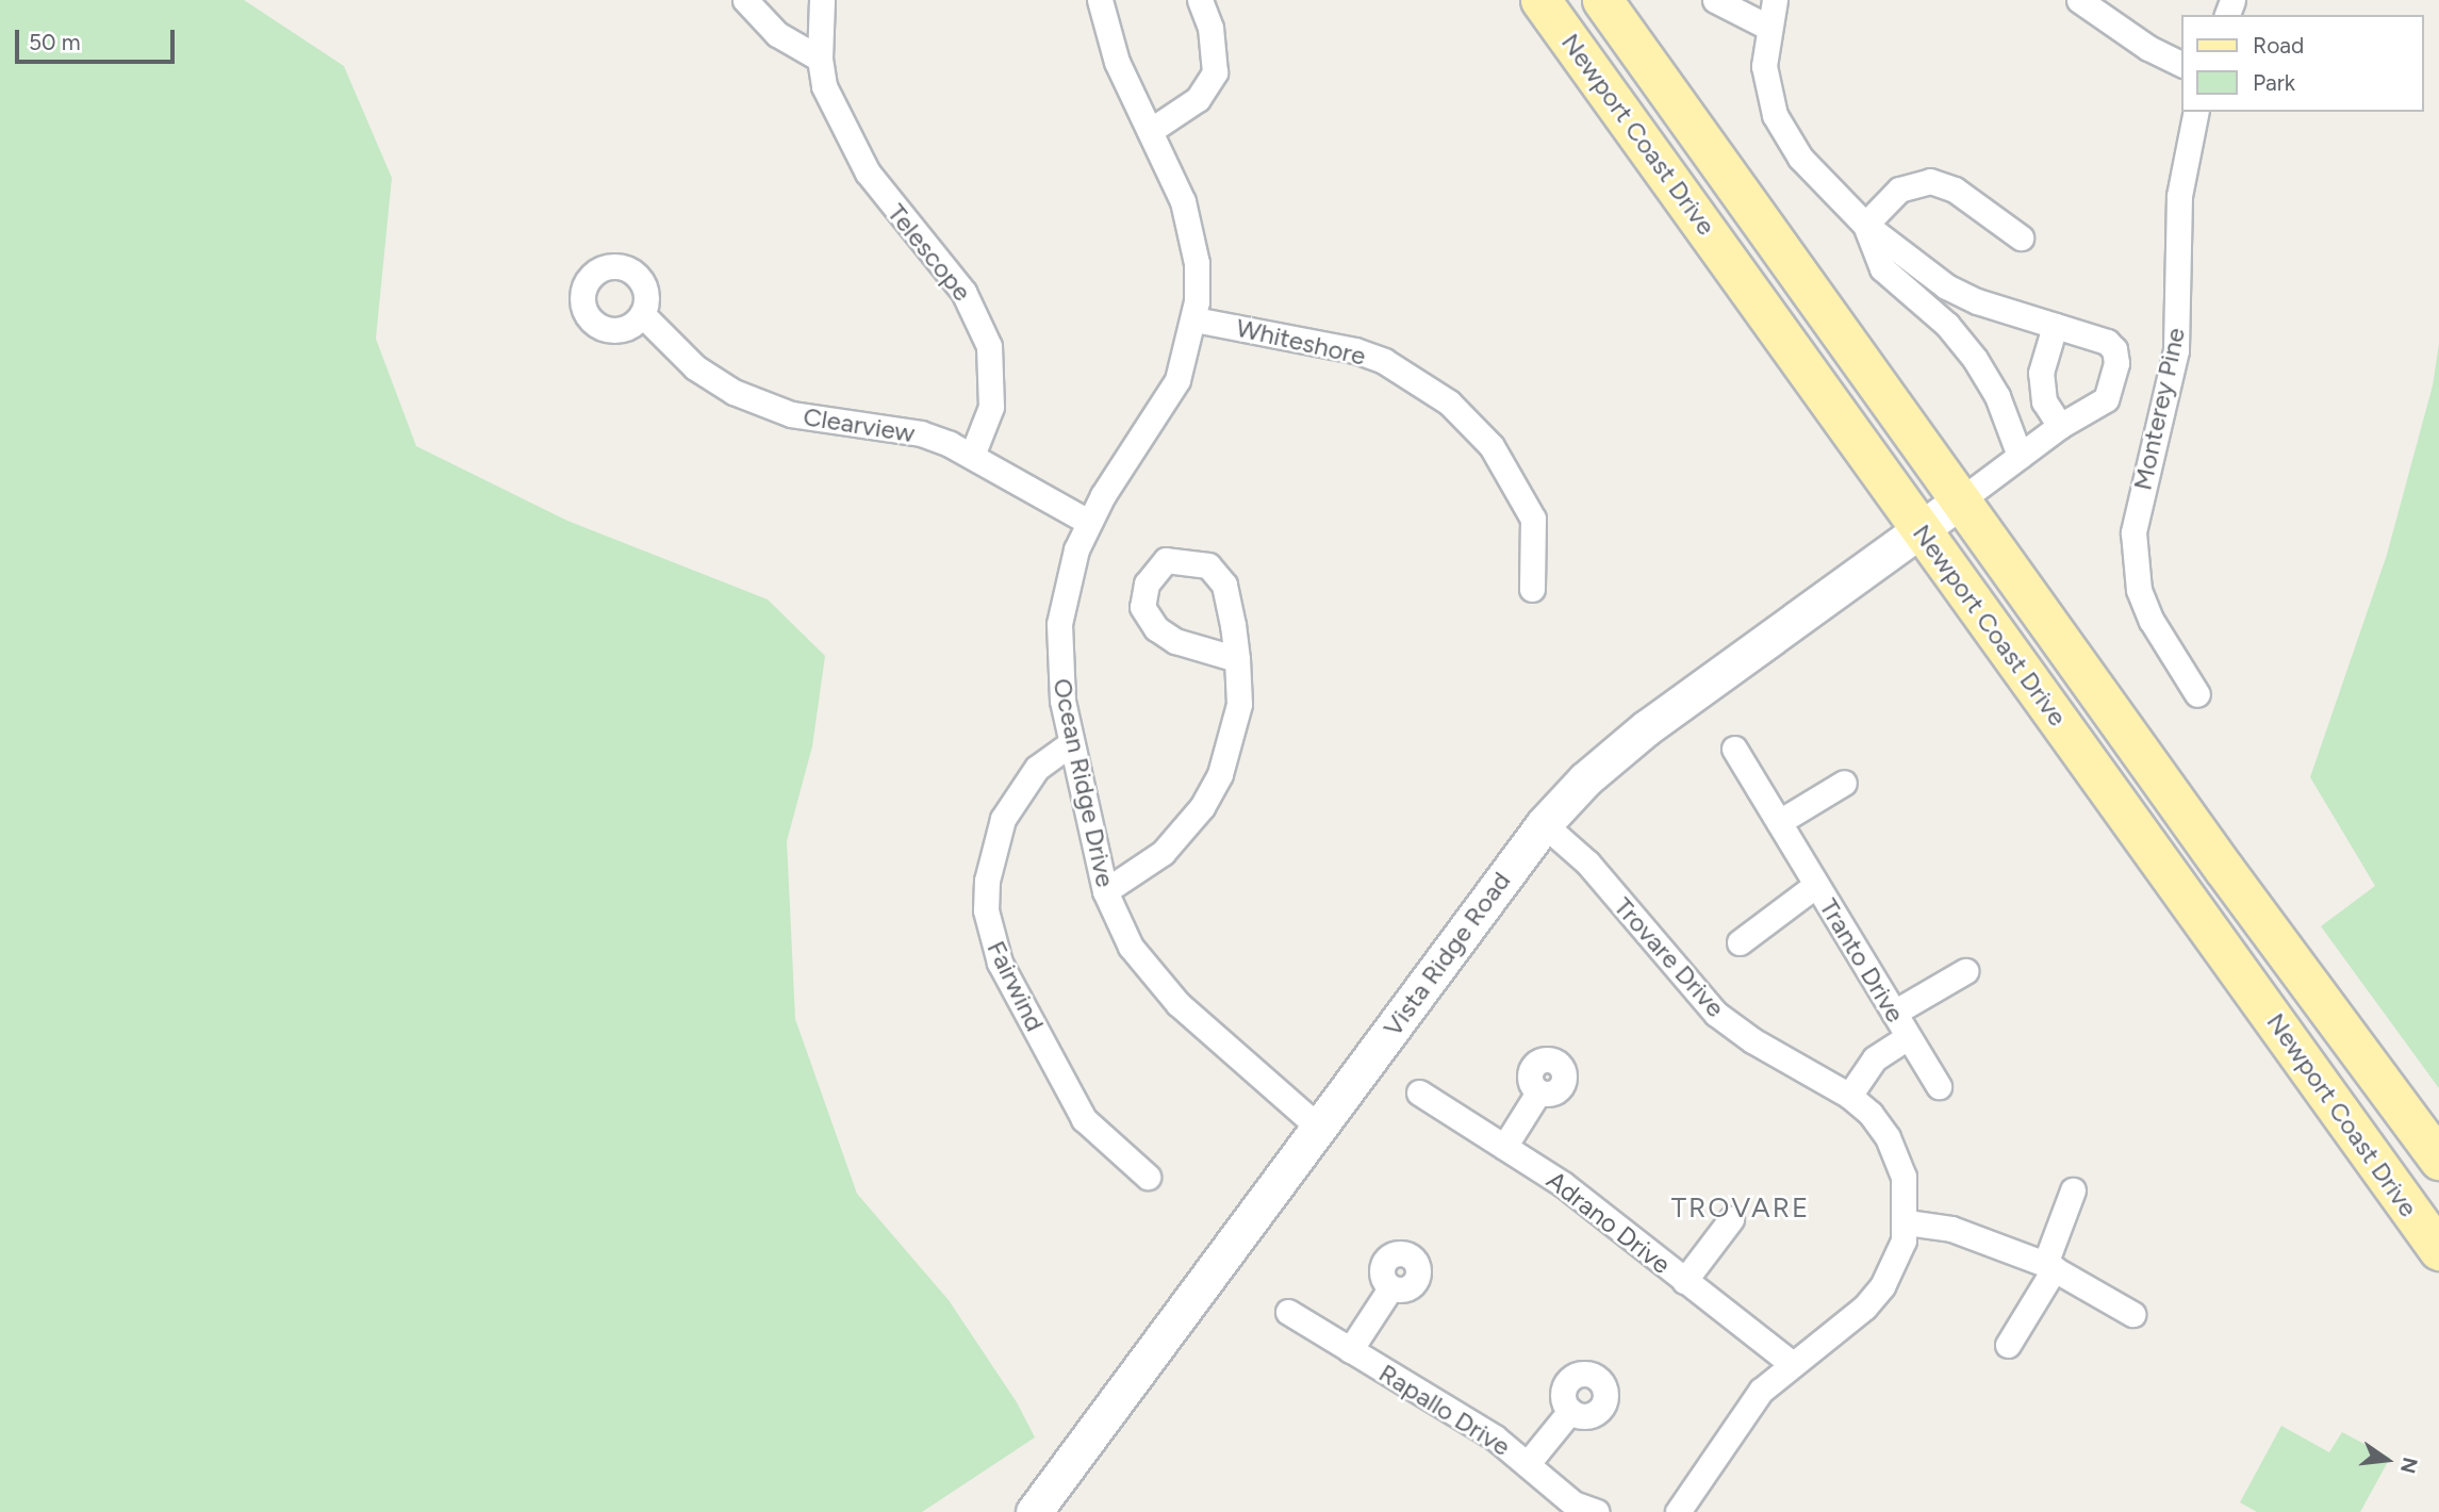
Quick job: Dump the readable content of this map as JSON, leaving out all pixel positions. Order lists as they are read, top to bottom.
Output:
{
  "streets": {
    "main road": ["Newport Coast Drive"],
    "street": [
      "Telescope",
      "Whiteshore",
      "Monterey Pine",
      "Clearview",
      "Ocean Ridge Drive",
      "Vista Ridge Road",
      "Trovare Drive",
      "Tranto Drive",
      "Fairwind",
      "Adrano Drive",
      "Rapallo Drive"
    ]
  },
  "crossings": [
    ["Newport Coast Drive", "Vista Ridge Road"],
    ["Telescope", "Clearview"],
    ["Whiteshore", "Ocean Ridge Drive"],
    ["Clearview", "Ocean Ridge Drive"],
    ["Ocean Ridge Drive", "Vista Ridge Road"],
    ["Ocean Ridge Drive", "Fairwind"],
    ["Vista Ridge Road", "Trovare Drive"],
    ["Trovare Drive", "Tranto Drive"]
  ],
  "districts": ["TROVARE"],
  "legend": ["Road", "Park"],
  "scale_bar": "50 m",
  "north": "right"
}
